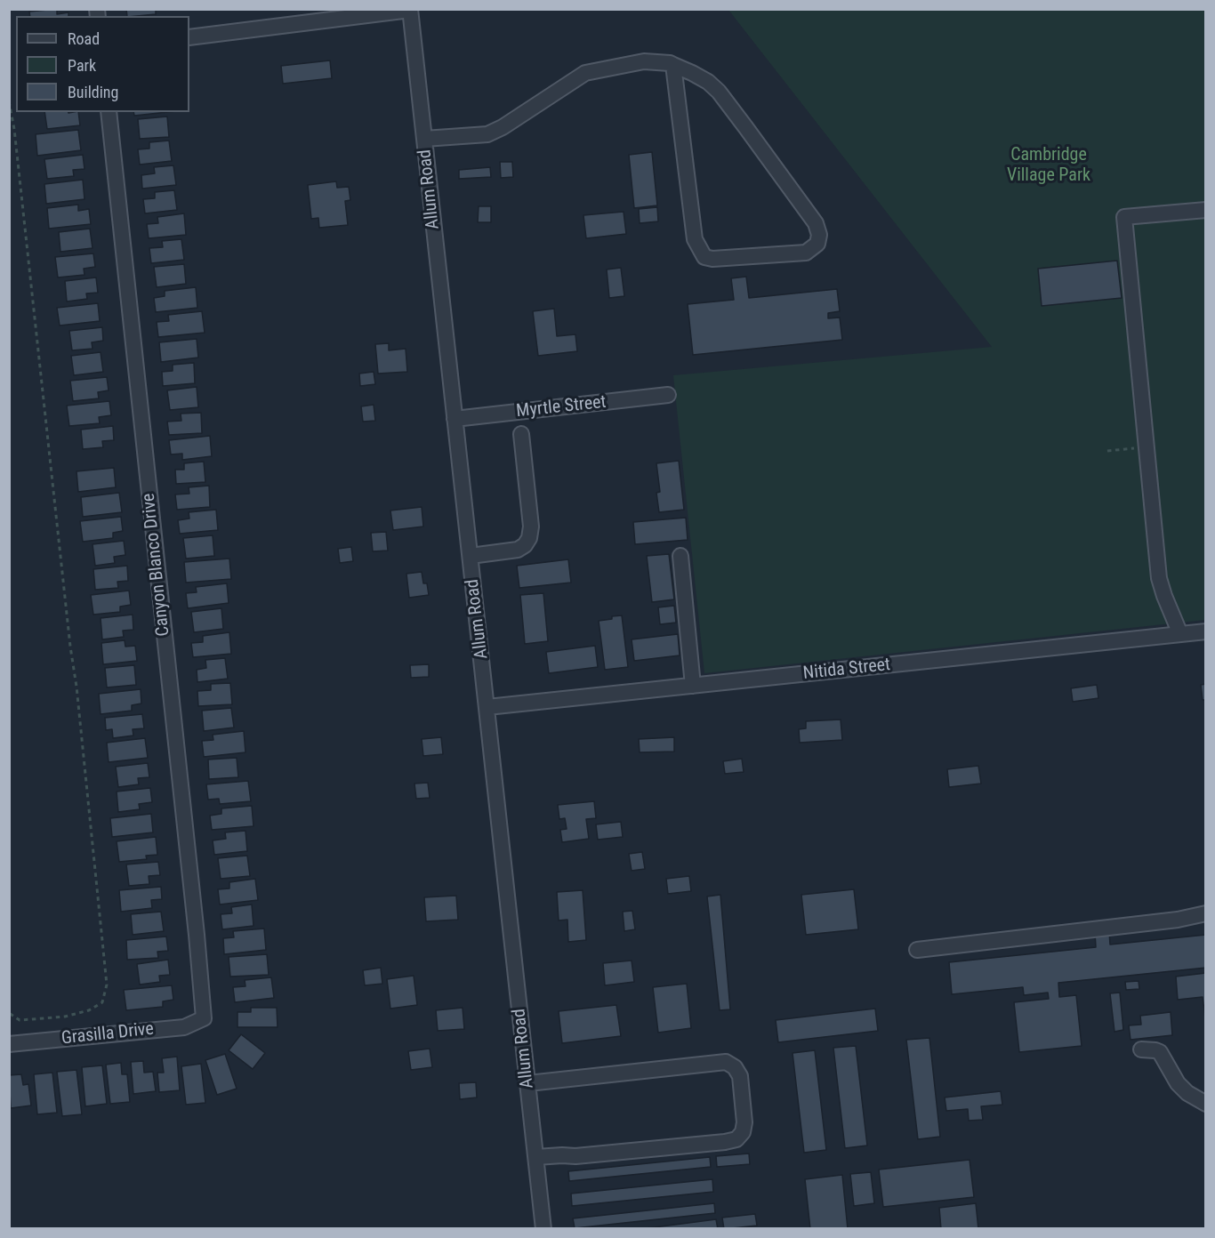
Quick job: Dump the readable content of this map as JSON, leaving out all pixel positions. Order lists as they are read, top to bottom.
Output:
{
  "streets": {
    "street": [
      "Allum Road",
      "Myrtle Street",
      "Canyon Blanco Drive",
      "Nitida Street",
      "Grasilla Drive"
    ]
  },
  "crossings": [
    ["Allum Road", "Myrtle Street"],
    ["Allum Road", "Nitida Street"],
    ["Canyon Blanco Drive", "Grasilla Drive"]
  ],
  "parks": ["Cambridge Village Park"],
  "legend": ["Road", "Park", "Building"]
}
